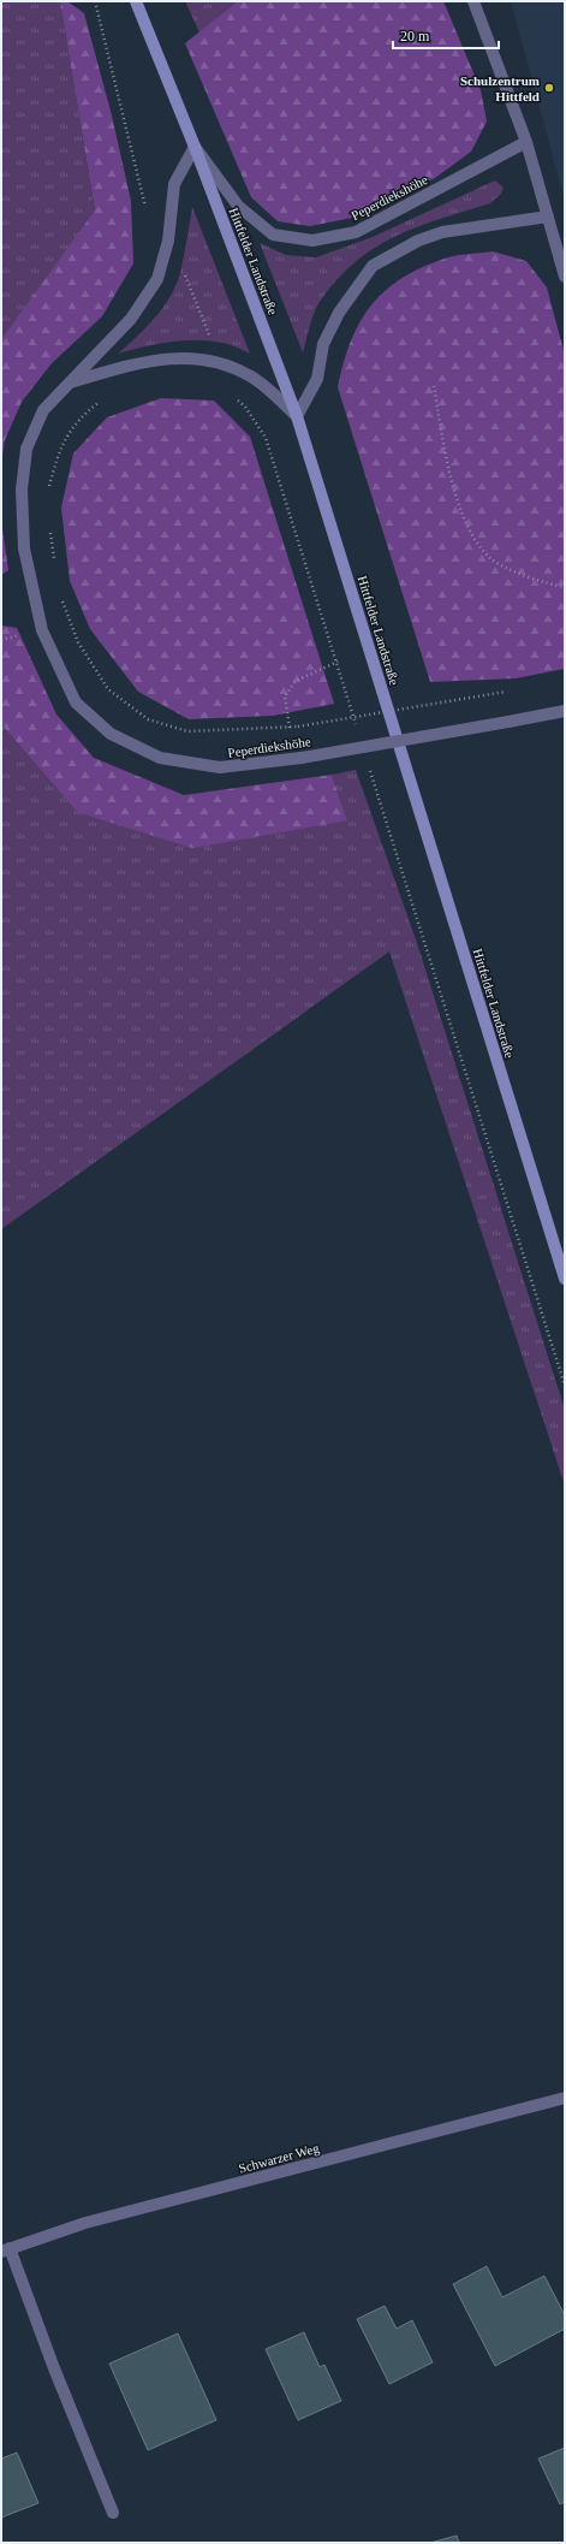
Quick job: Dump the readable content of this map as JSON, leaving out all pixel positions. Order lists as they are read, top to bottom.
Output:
{
  "streets": {
    "main road": ["Hittfelder Landstraße"],
    "street": ["Peperdiekshöhe", "Schwarzer Weg"]
  },
  "crossings": [
    ["Peperdiekshöhe", "Hittfelder Landstraße"]
  ],
  "places": ["Schulzentrum Hittfeld"],
  "scale_bar": "20 m"
}
